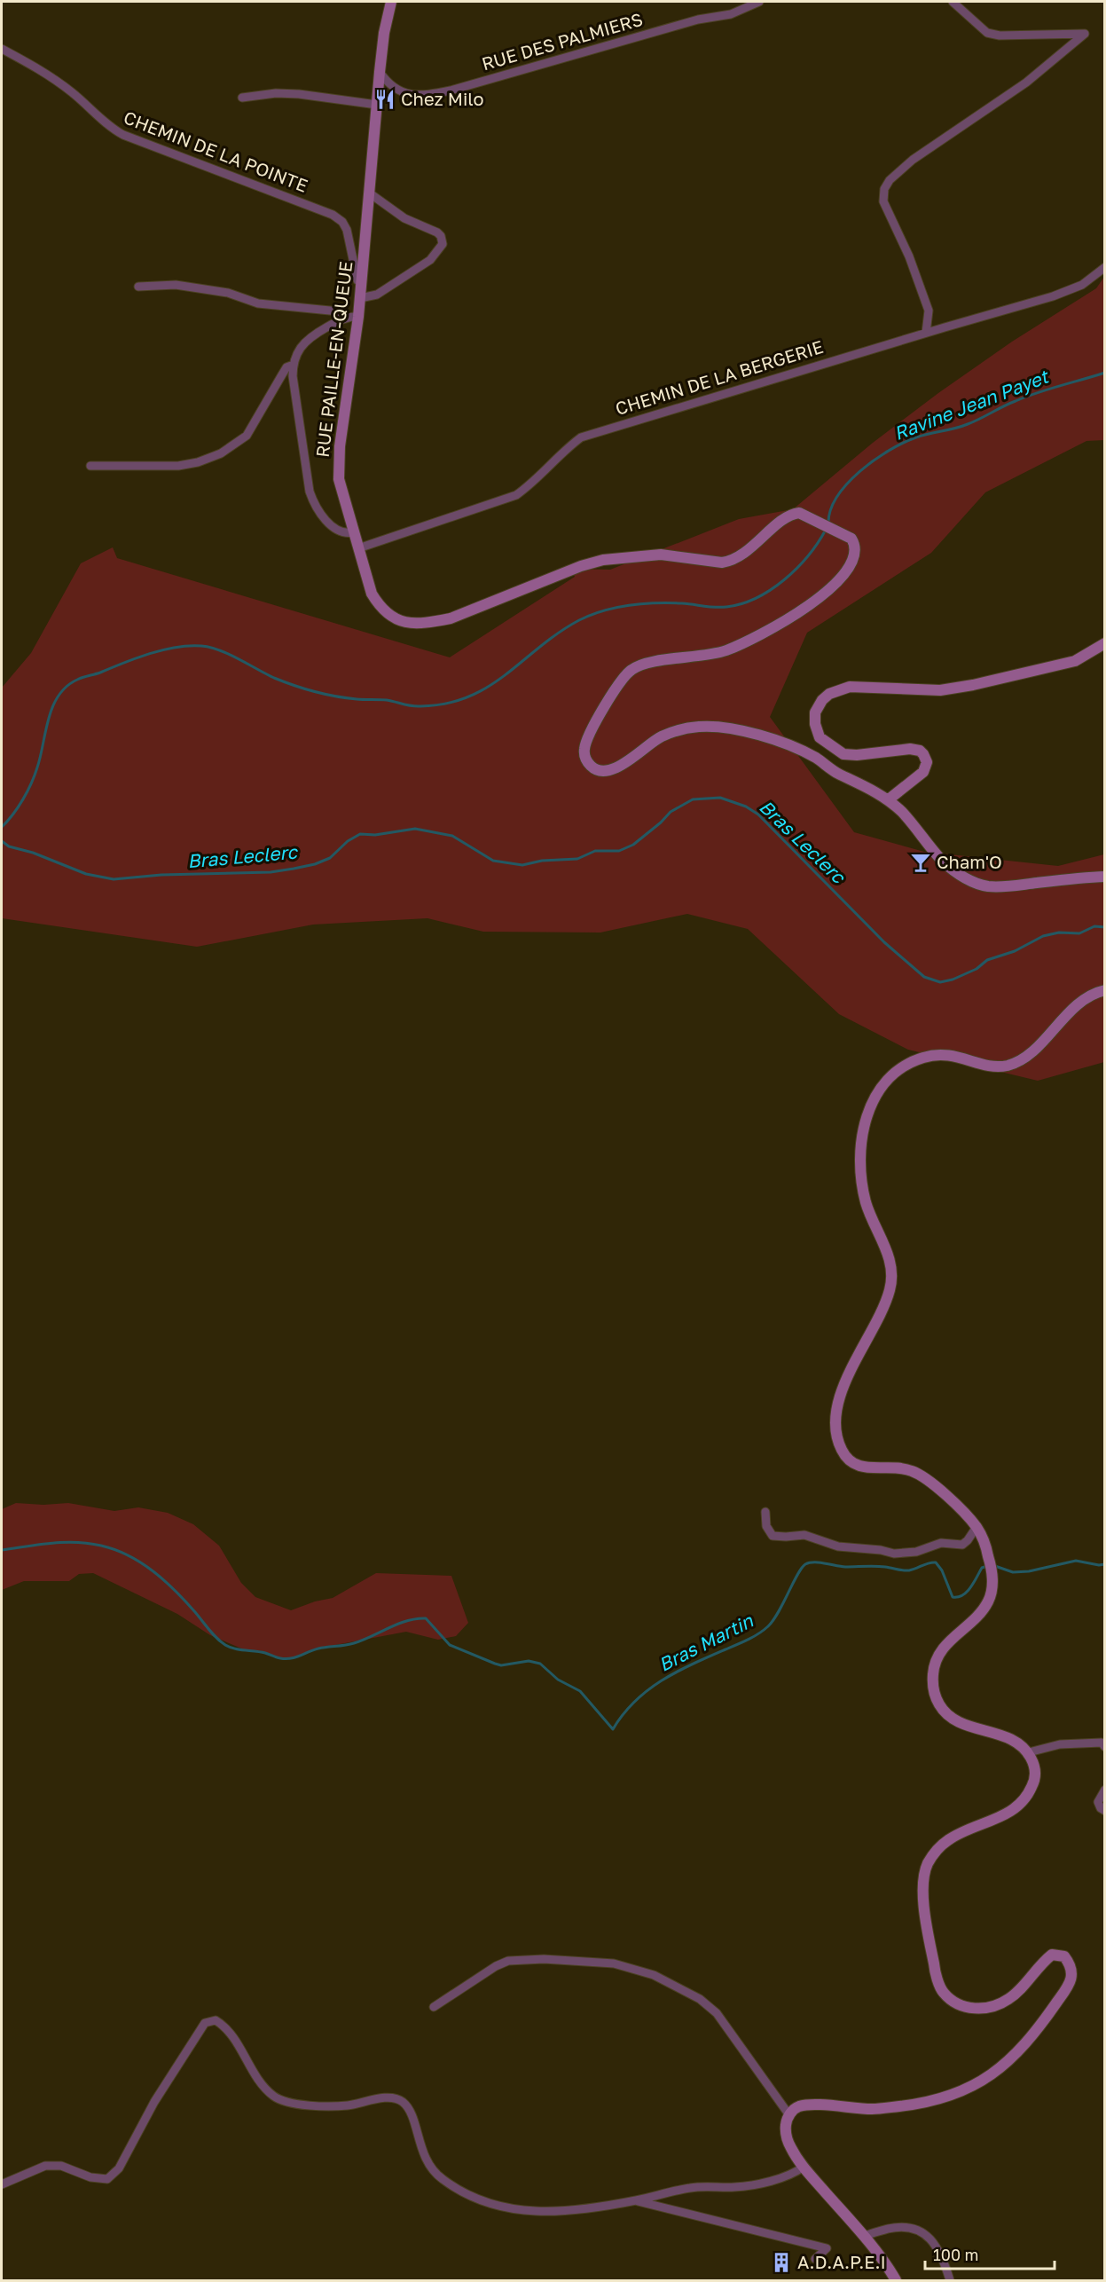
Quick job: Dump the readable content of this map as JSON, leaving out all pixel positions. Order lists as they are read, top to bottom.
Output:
{
  "streets": {
    "main road": ["RUE PAILLE-EN-QUEUE"],
    "street": ["RUE DES PALMIERS", "CHEMIN DE LA POINTE", "CHEMIN DE LA BERGERIE"]
  },
  "crossings": [
    ["RUE DES PALMIERS", "RUE PAILLE-EN-QUEUE"],
    ["CHEMIN DE LA POINTE", "RUE PAILLE-EN-QUEUE"],
    ["RUE PAILLE-EN-QUEUE", "CHEMIN DE LA BERGERIE"]
  ],
  "water": ["Ravine Jean Payet", "Bras Leclerc", "Bras Martin"],
  "places": {
    "restaurant": ["Chez Milo"],
    "bar": ["Cham'O"],
    "building": ["A.D.A.P.E.I"]
  },
  "scale_bar": "100 m"
}
